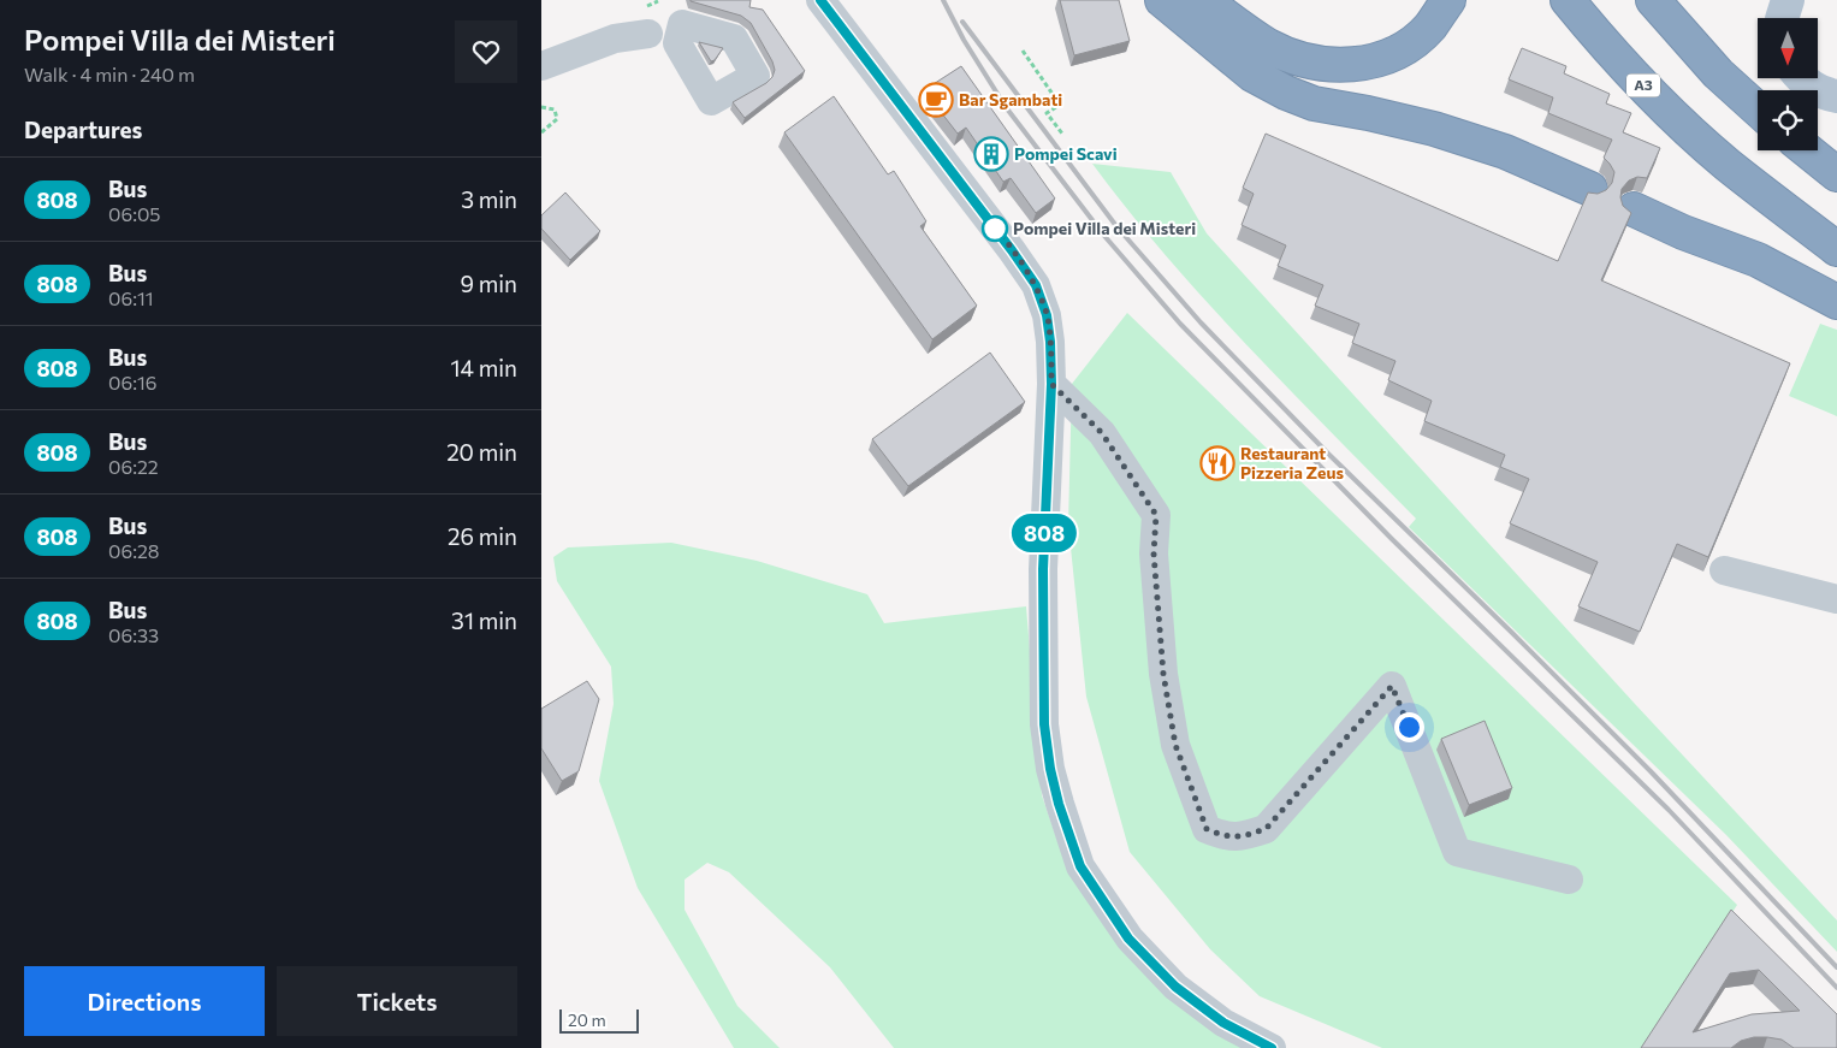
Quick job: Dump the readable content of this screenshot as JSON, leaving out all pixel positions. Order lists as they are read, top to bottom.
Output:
{
  "streets": {
    "highway": ["A3"]
  },
  "places": {
    "cafe": ["Bar Sgambati"],
    "building": ["Pompei Scavi"],
    "other": ["Pompei Villa dei Misteri"],
    "restaurant": ["Restaurant Pizzeria Zeus"]
  },
  "lines": ["bus line 808"],
  "scale_bar": "20 m",
  "north": "bottom",
  "page": {
    "heading": [
      ["Pompei Villa dei Misteri", "Walk · 4 min · 240 m"],
      "Departures"
    ],
    "on_map": "808",
    "list": [
      {
        "mark": "808",
        "name": "Bus",
        "note": "06:05",
        "value": "3 min"
      },
      {
        "mark": "808",
        "name": "Bus",
        "note": "06:11",
        "value": "9 min"
      },
      {
        "mark": "808",
        "name": "Bus",
        "note": "06:16",
        "value": "14 min"
      },
      {
        "mark": "808",
        "name": "Bus",
        "note": "06:22",
        "value": "20 min"
      },
      {
        "mark": "808",
        "name": "Bus",
        "note": "06:28",
        "value": "26 min"
      },
      {
        "mark": "808",
        "name": "Bus",
        "note": "06:33",
        "value": "31 min"
      }
    ],
    "buttons": ["Directions", "Tickets"],
    "scale": "20 m"
  }
}
